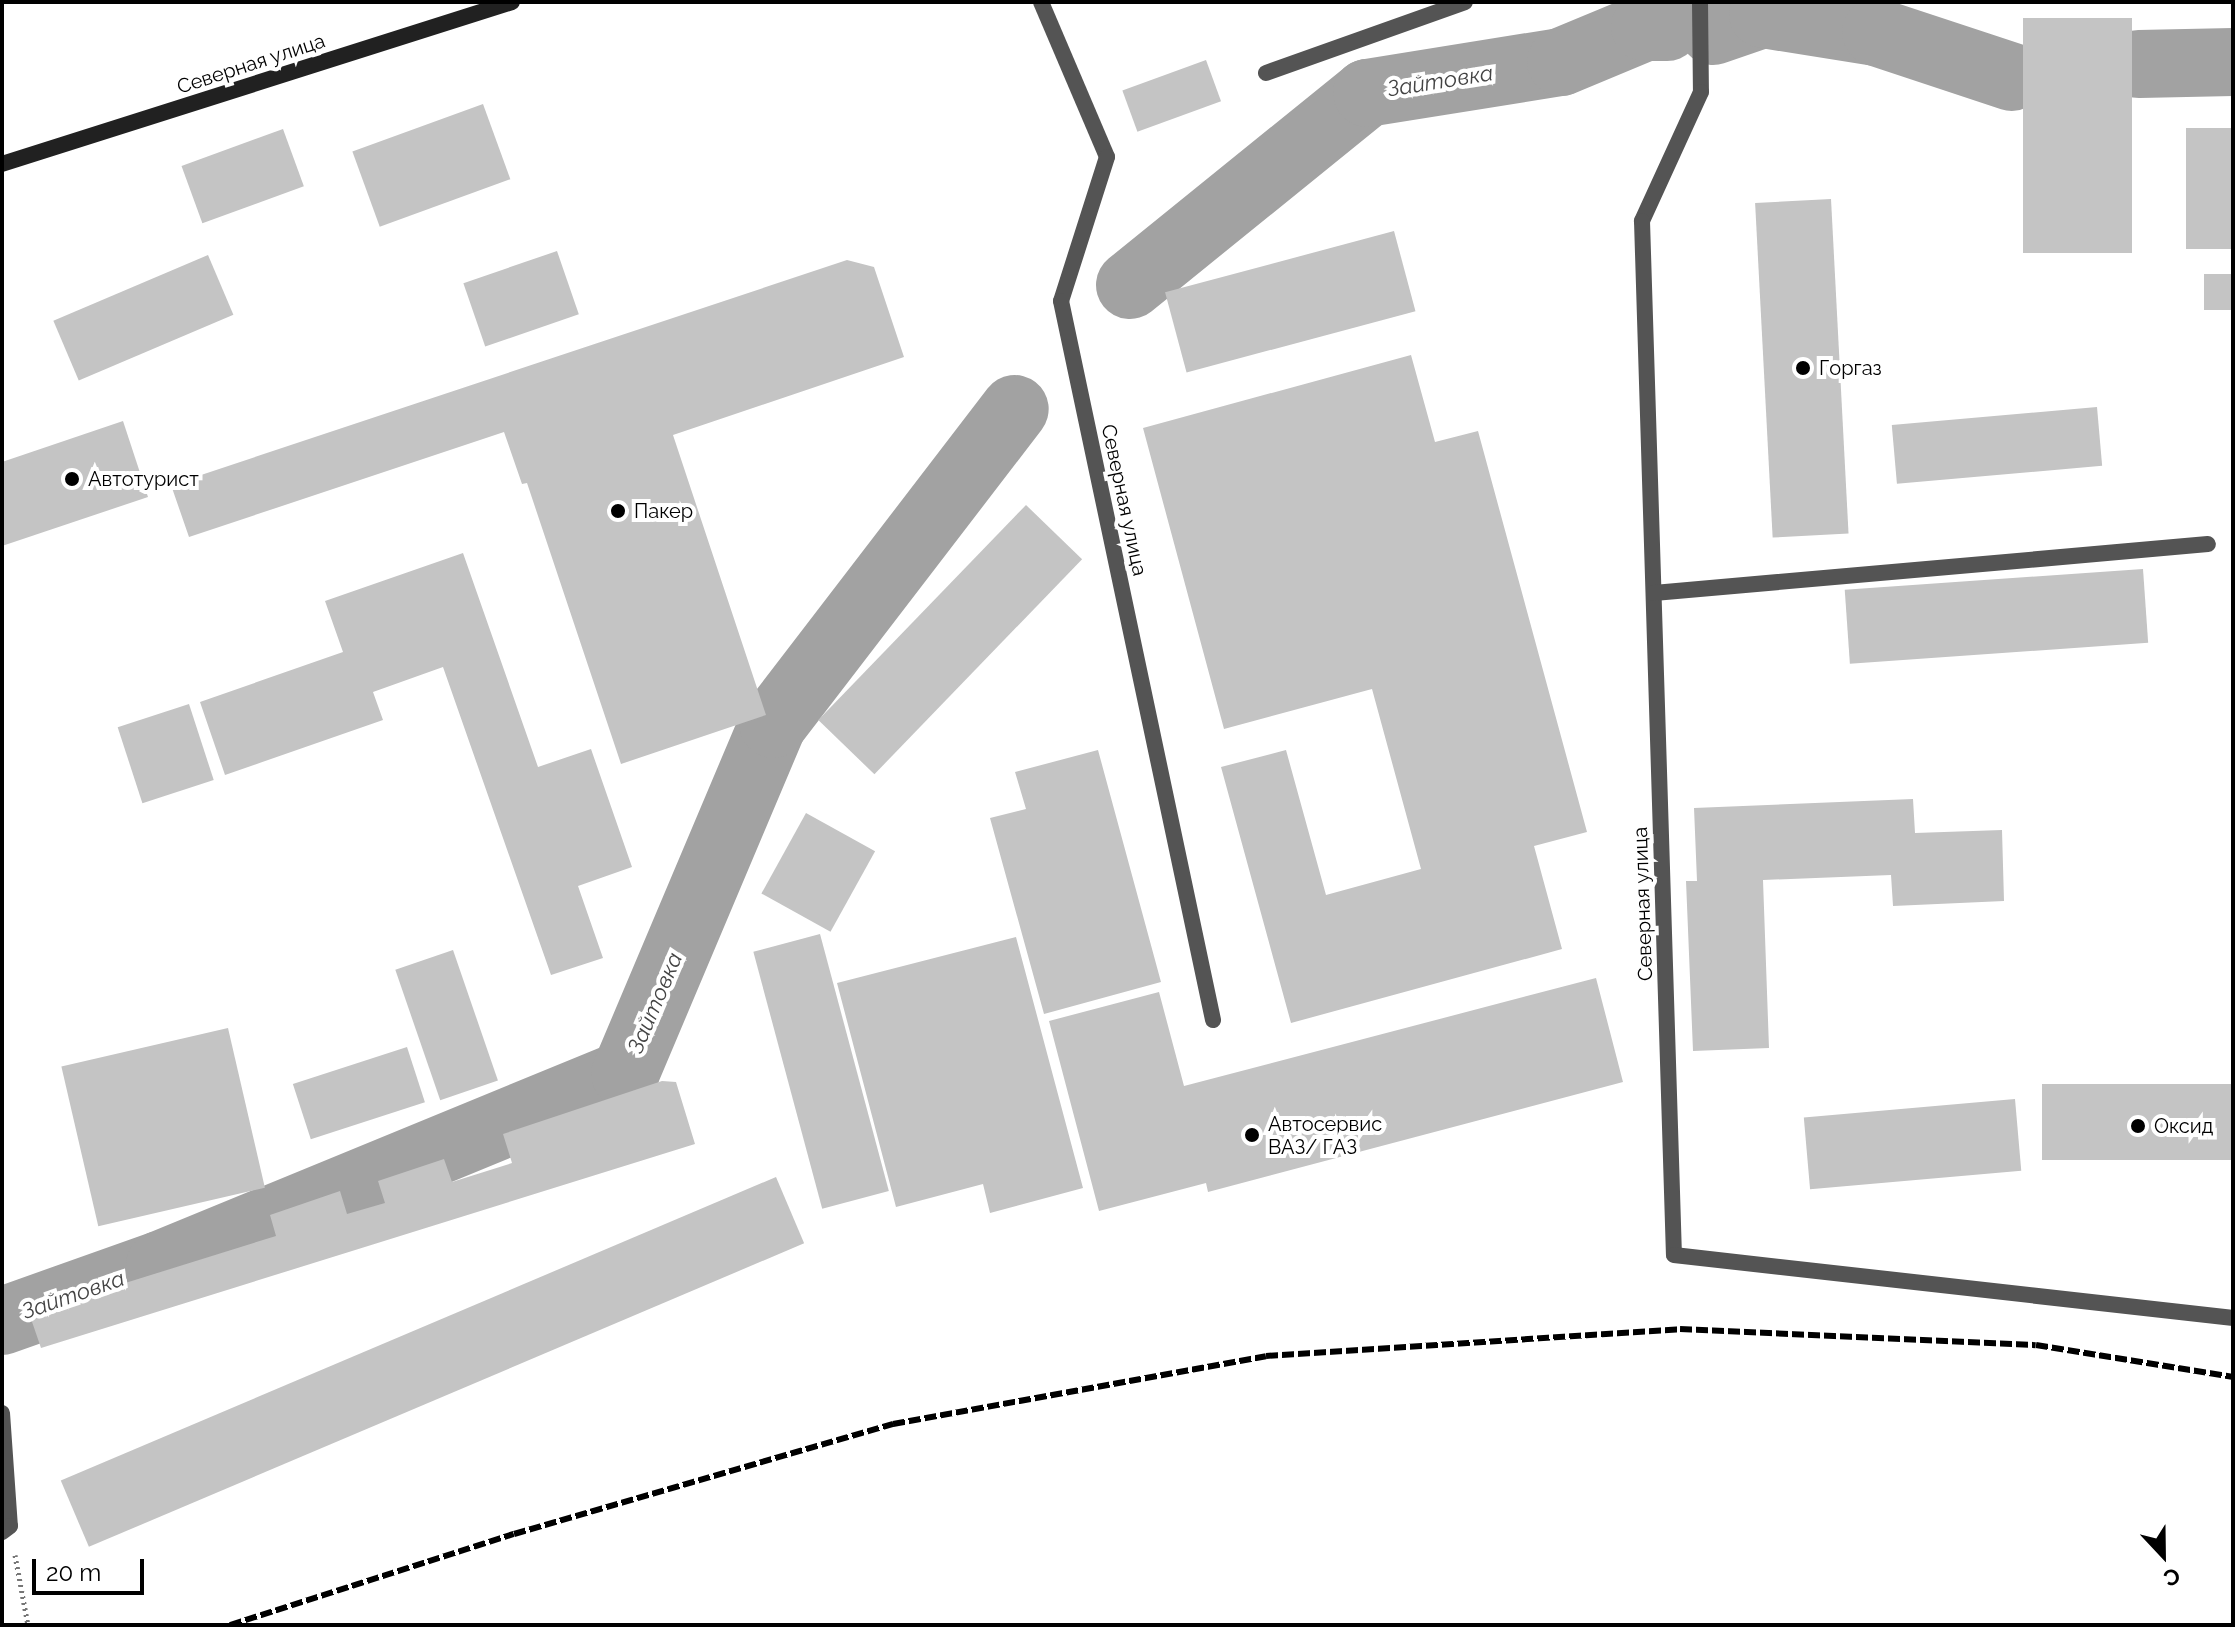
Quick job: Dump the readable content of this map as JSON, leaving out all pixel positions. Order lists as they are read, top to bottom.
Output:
{
  "streets": {
    "main road": ["Северная улица"]
  },
  "water": ["Зайтовка"],
  "places": [
    "Горгаз",
    "Автотурист",
    "Пакер",
    "Оксид",
    "Автосервис ВАЗ/ ГАЗ"
  ],
  "scale_bar": "20 m",
  "north": "bottom"
}
